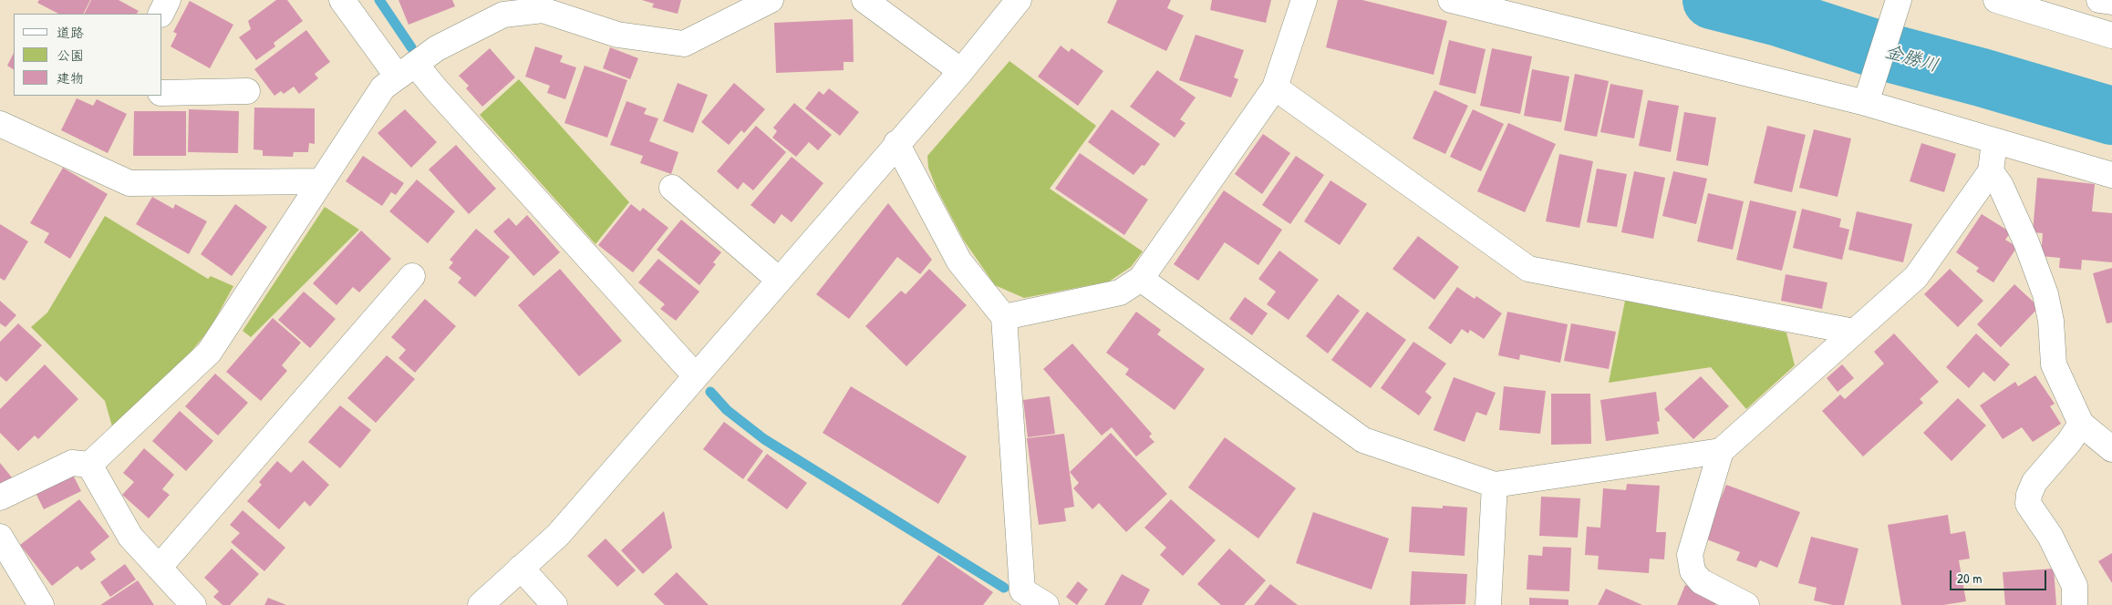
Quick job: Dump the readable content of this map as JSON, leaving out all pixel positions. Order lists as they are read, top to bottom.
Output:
{
  "water": ["金勝川"],
  "legend": ["道路", "公園", "建物"],
  "scale_bar": "20 m"
}
